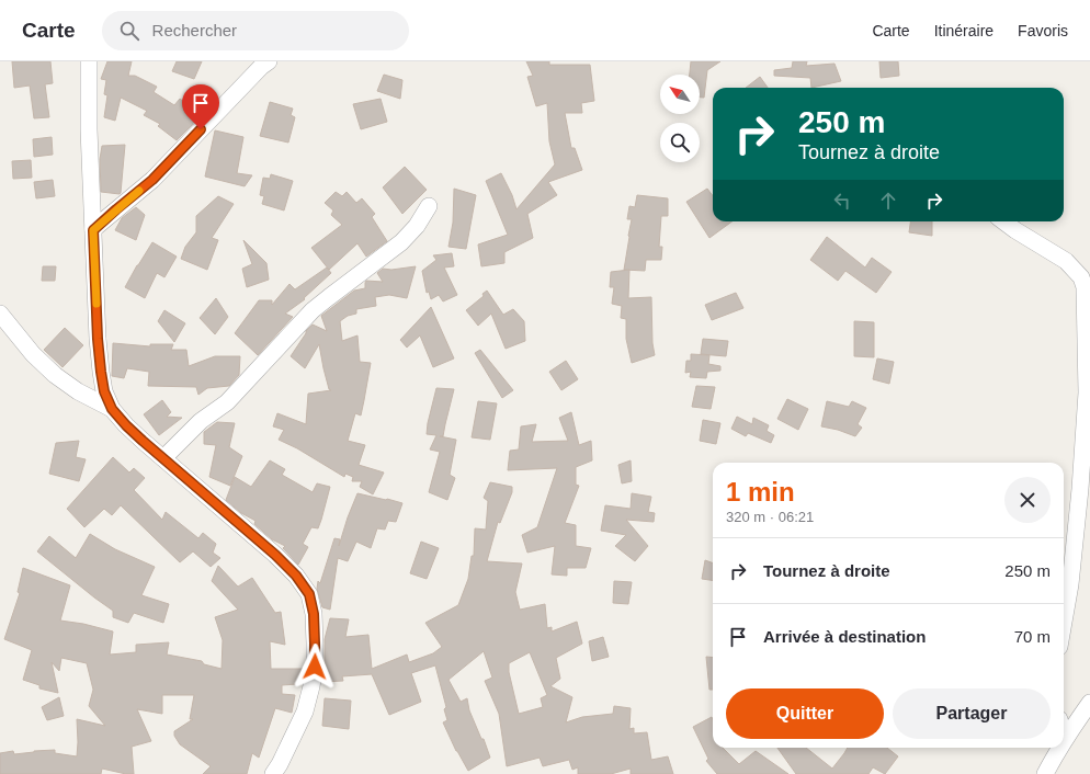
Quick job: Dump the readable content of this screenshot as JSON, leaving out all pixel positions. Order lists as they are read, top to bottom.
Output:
{
  "north": "top left",
  "page": {
    "header": "Carte",
    "search": "Rechercher",
    "nav": ["Carte", "Itinéraire", "Favoris"],
    "turn": ["250 m", "Tournez à droite"],
    "heading": ["1 min", "320 m · 06:21"],
    "list": [
      {
        "name": "Tournez à droite",
        "value": "250 m"
      },
      {
        "name": "Arrivée à destination",
        "value": "70 m"
      }
    ],
    "buttons": ["Quitter", "Partager"]
  }
}
